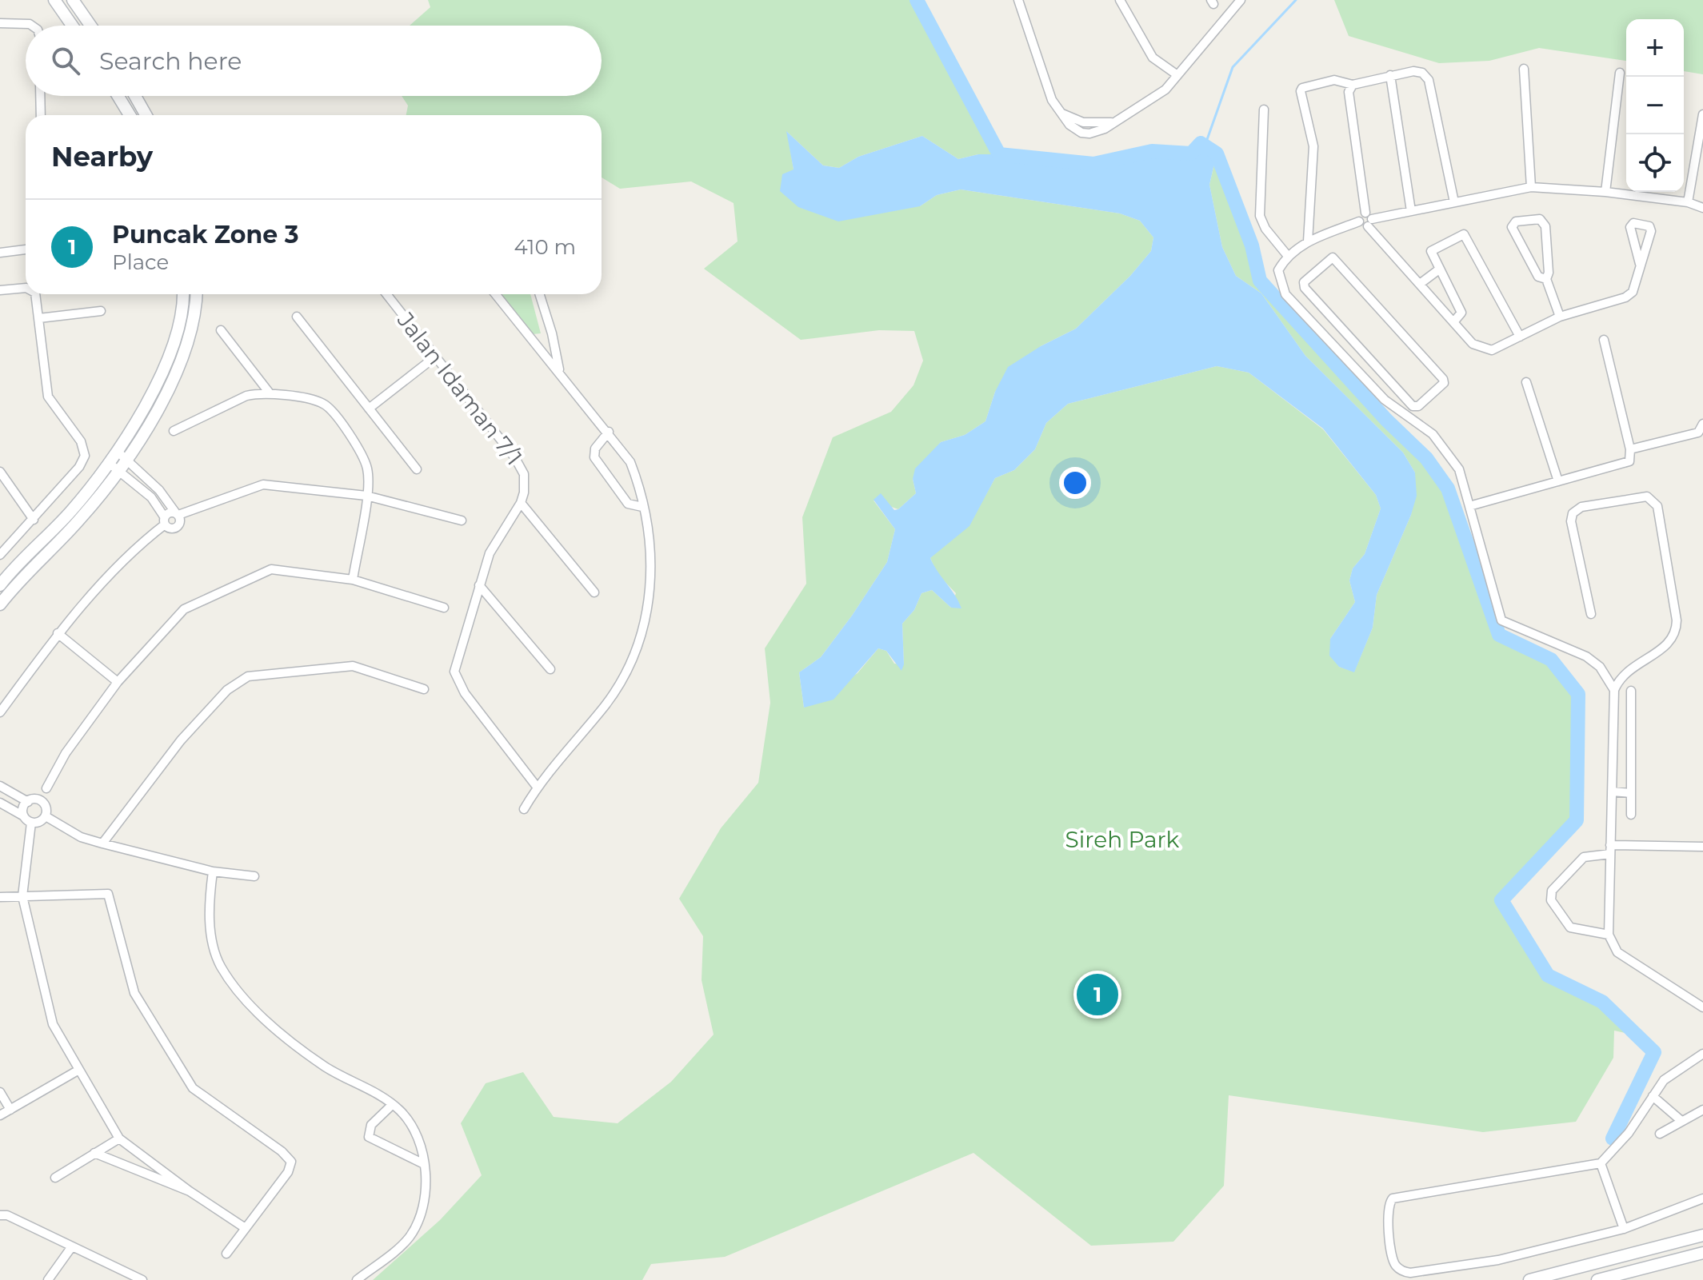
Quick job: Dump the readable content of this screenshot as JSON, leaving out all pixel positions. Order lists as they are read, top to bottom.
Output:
{
  "streets": {
    "street": ["Jalan Idaman 7/1"]
  },
  "parks": ["Sireh Park"],
  "page": {
    "map_buttons": ["+", "−"],
    "search": "Search here",
    "heading": "Nearby",
    "list": [
      {
        "mark": "1",
        "name": "Puncak Zone 3",
        "note": "Place",
        "value": "410 m"
      }
    ],
    "pins": "1"
  }
}
